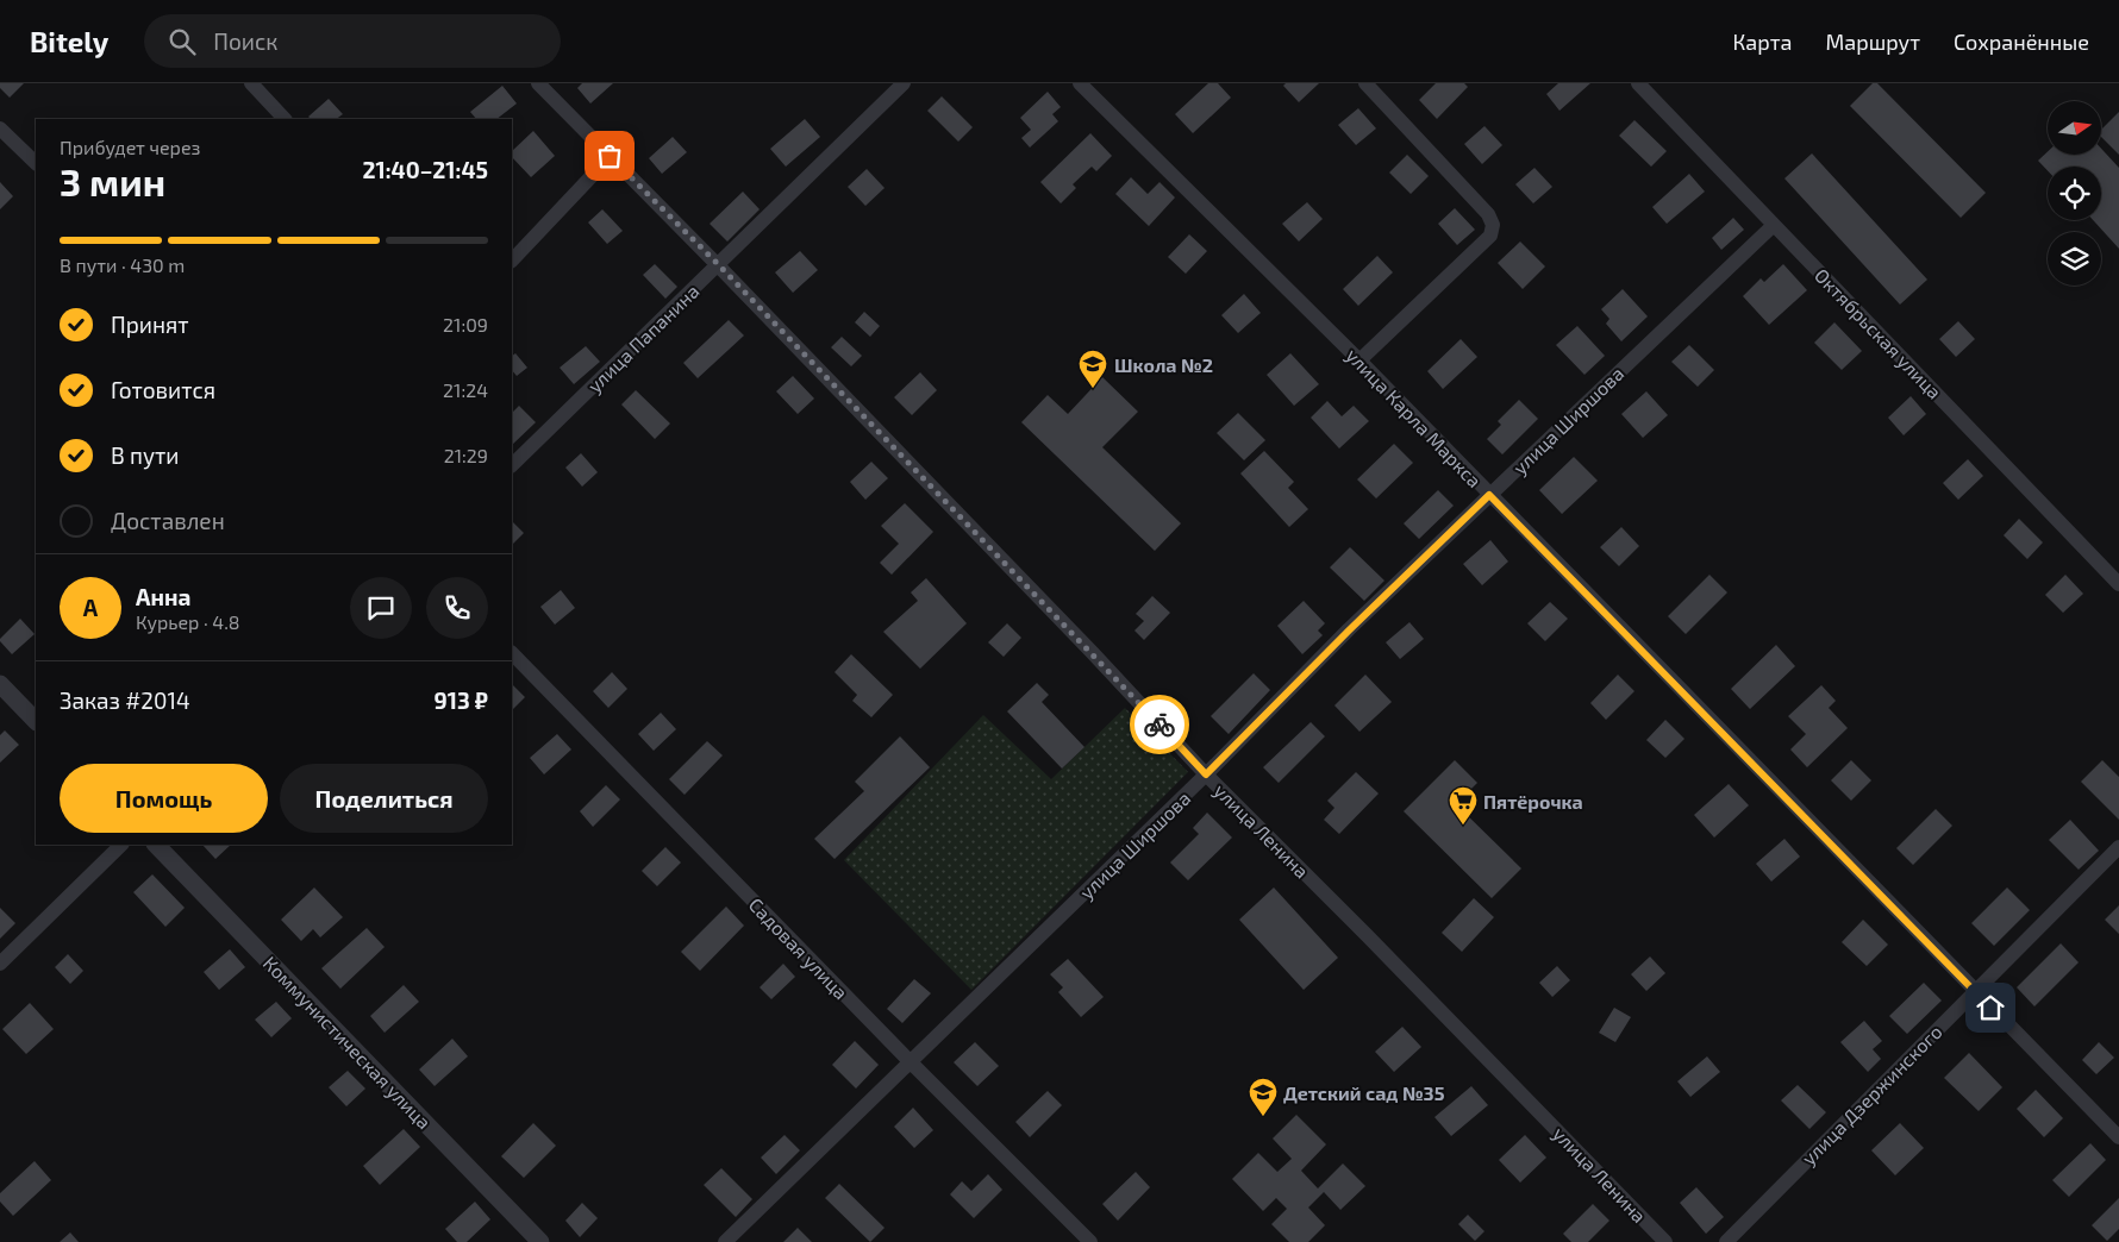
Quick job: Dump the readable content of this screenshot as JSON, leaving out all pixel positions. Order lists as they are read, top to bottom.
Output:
{
  "streets": {
    "street": [
      "Октябрьская улица",
      "улица Папанина",
      "улица Карла Маркса",
      "улица Ширшова",
      "улица Ленина",
      "Садовая улица",
      "Коммунистическая улица",
      "улица Дзержинского"
    ]
  },
  "crossings": [
    ["Октябрьская улица", "улица Ширшова"],
    ["улица Папанина", "улица Ленина"],
    ["улица Карла Маркса", "улица Ширшова"],
    ["улица Карла Маркса", "улица Дзержинского"],
    ["улица Ширшова", "улица Ленина"],
    ["улица Ширшова", "Садовая улица"]
  ],
  "places": {
    "school or university": ["Школа №2", "Детский сад №35"],
    "supermarket": ["Пятёрочка"]
  },
  "north": "right",
  "page": {
    "header": "Bitely",
    "search": "Поиск",
    "nav": ["Карта", "Маршрут", "Сохранённые"],
    "heading": ["3 мин", "Прибудет через", "21:40–21:45"],
    "panel": [
      "Анна",
      "Курьер · 4.8",
      "Заказ #2014",
      "913 ₽"
    ],
    "bar": "В пути · 430 m",
    "list": [
      ["Принят", "21:09"],
      ["Готовится", "21:24"],
      ["В пути", "21:29"],
      "Доставлен"
    ],
    "round": "А",
    "buttons": ["Помощь", "Поделиться"]
  }
}
